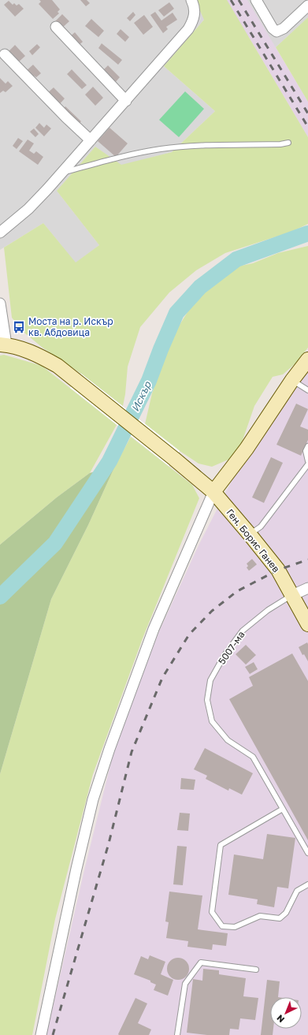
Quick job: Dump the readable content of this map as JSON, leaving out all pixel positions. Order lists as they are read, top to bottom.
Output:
{
  "streets": {
    "street": ["Ген. Борис Ганев"],
    "lane": ["5007-ма"]
  },
  "crossings": [
    ["Ген. Борис Ганев", "5007-ма"]
  ],
  "water": ["Искър"],
  "places": {
    "bus stop": ["Моста на р. Искър кв. Абдовица"]
  },
  "north": "bottom left"
}
